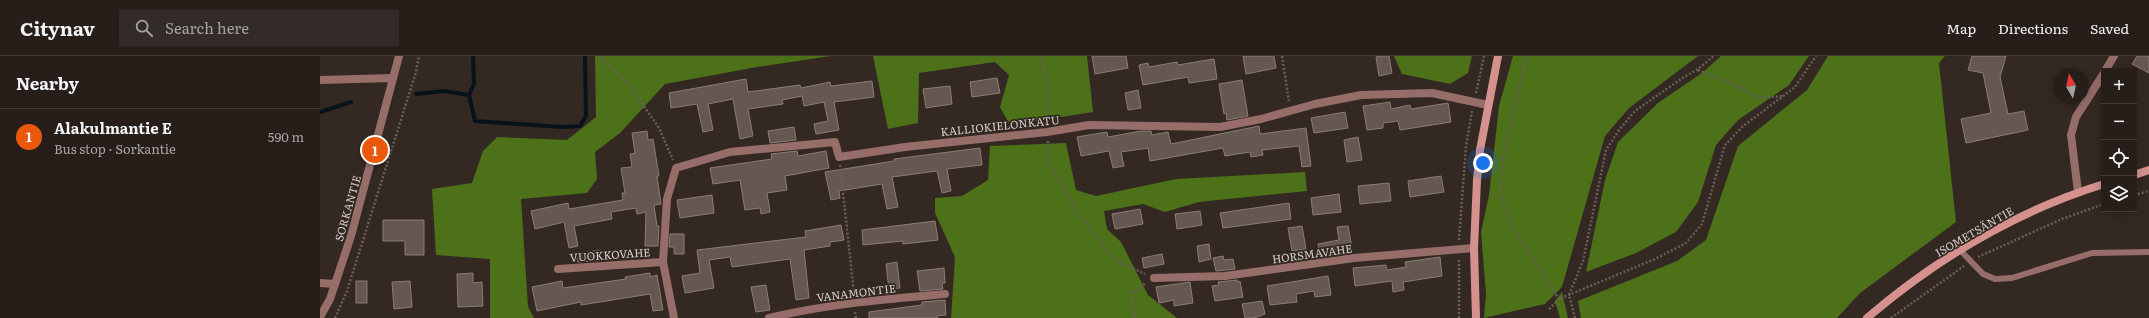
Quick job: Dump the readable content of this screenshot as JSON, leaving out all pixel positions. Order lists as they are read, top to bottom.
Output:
{
  "streets": {
    "main road": ["ISOMETSÄNTIE"],
    "street": [
      "KALLIOKIELONKATU",
      "SORKANTIE",
      "HORSMAVAHE",
      "VUOKKOVAHE",
      "VANAMONTIE"
    ]
  },
  "north": "top",
  "page": {
    "header": "Citynav",
    "search": "Search here",
    "nav": ["Map", "Directions", "Saved"],
    "heading": "Nearby",
    "map_buttons": ["+", "−"],
    "list": [
      {
        "mark": "1",
        "name": "Alakulmantie E",
        "note": "Bus stop · Sorkantie",
        "value": "590 m"
      }
    ],
    "pins": "1"
  }
}
